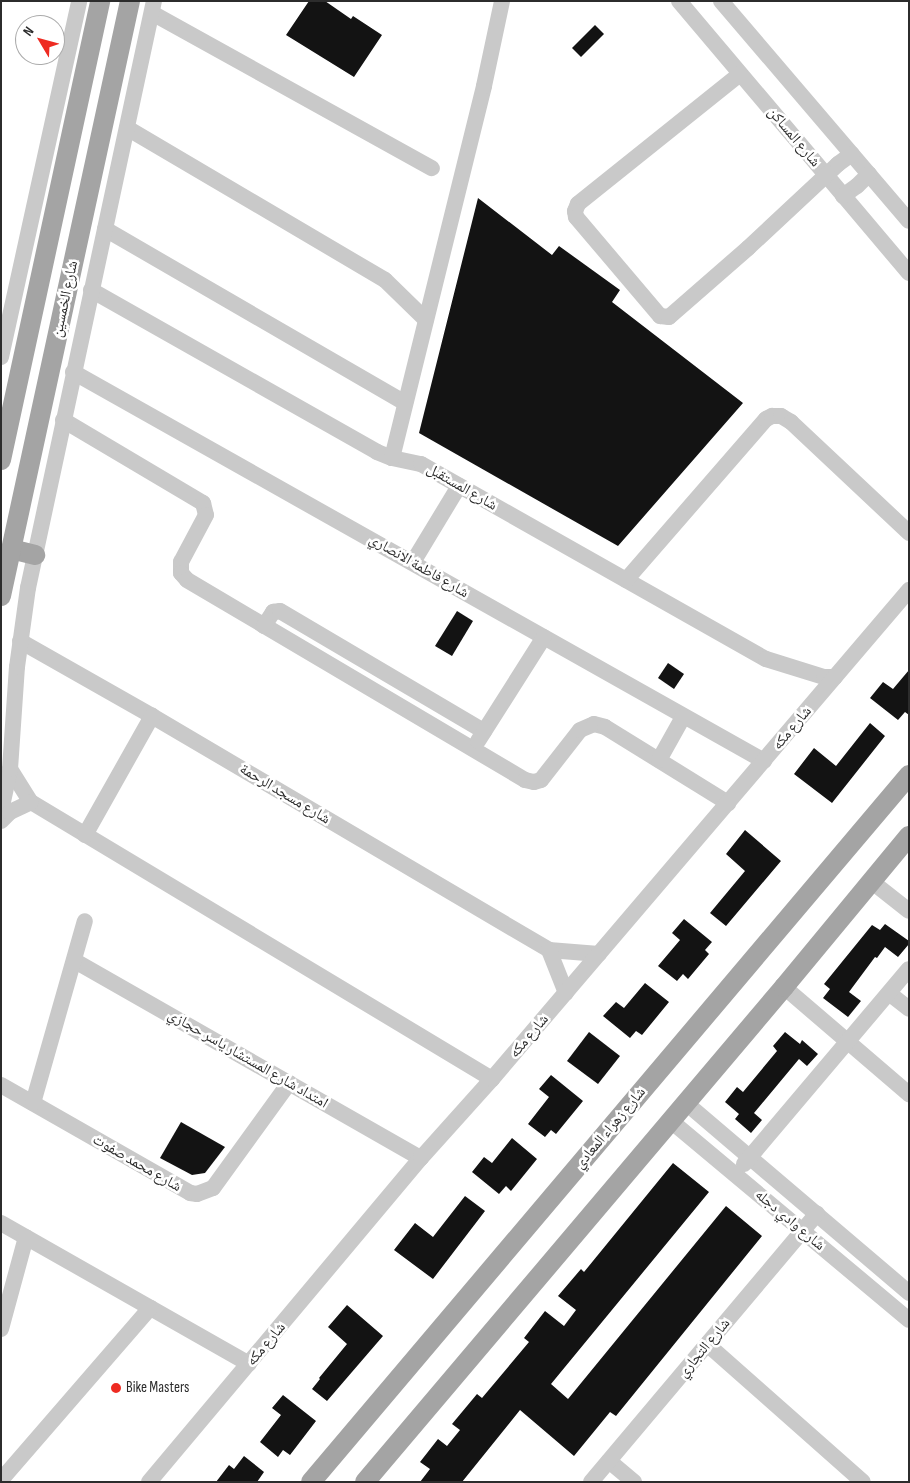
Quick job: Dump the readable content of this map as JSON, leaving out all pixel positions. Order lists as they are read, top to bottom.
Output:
{
  "streets": {
    "main road": ["شارع الخمسين", "شارع زهراء المعادي"],
    "street": [
      "شارع المساكن",
      "شارع المستقبل",
      "شارع فاطمة الانصاري",
      "شارع مكه",
      "شارع مسجد الرحمة",
      "امتداد شارع المستشار ياسر حجازي",
      "شارع محمد صفوت",
      "شارع وادي دجله",
      "شارع التجاري"
    ]
  },
  "crossings": [
    ["شارع المستقبل", "شارع مكه"],
    ["شارع فاطمة الانصاري", "شارع مكه"],
    ["شارع مكه", "شارع مسجد الرحمة"],
    ["شارع مكه", "امتداد شارع المستشار ياسر حجازي"],
    ["امتداد شارع المستشار ياسر حجازي", "شارع محمد صفوت"],
    ["شارع وادي دجله", "شارع التجاري"]
  ],
  "places": ["Bike Masters"],
  "north": "top left"
}
